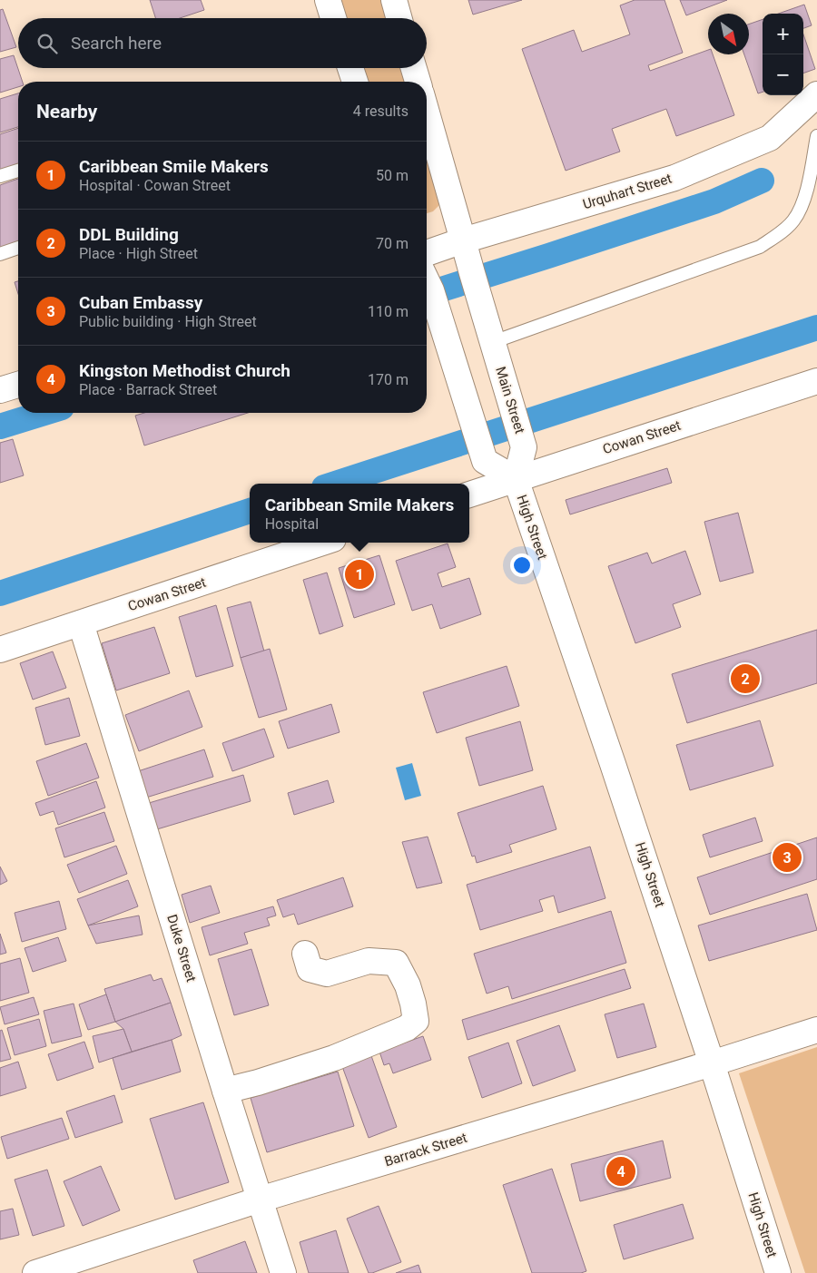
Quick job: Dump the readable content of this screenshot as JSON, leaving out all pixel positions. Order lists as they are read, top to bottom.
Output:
{
  "streets": {
    "street": [
      "Urquhart Street",
      "Main Street",
      "Cowan Street",
      "High Street",
      "Duke Street",
      "Barrack Street"
    ]
  },
  "crossings": [
    ["Urquhart Street", "Main Street"],
    ["Main Street", "Cowan Street"],
    ["Main Street", "High Street"],
    ["Cowan Street", "High Street"],
    ["Cowan Street", "Duke Street"],
    ["High Street", "Barrack Street"],
    ["Duke Street", "Barrack Street"]
  ],
  "north": "bottom right",
  "page": {
    "map_buttons": ["+", "−"],
    "search": "Search here",
    "heading": ["Nearby", "4 results"],
    "list": [
      {
        "mark": "1",
        "name": "Caribbean Smile Makers",
        "note": "Hospital · Cowan Street",
        "value": "50 m"
      },
      {
        "mark": "2",
        "name": "DDL Building",
        "note": "Place · High Street",
        "value": "70 m"
      },
      {
        "mark": "3",
        "name": "Cuban Embassy",
        "note": "Public building · High Street",
        "value": "110 m"
      },
      {
        "mark": "4",
        "name": "Kingston Methodist Church",
        "note": "Place · Barrack Street",
        "value": "170 m"
      }
    ],
    "popup": ["Caribbean Smile Makers", "Hospital"],
    "pins": [
      "1",
      "2",
      "3",
      "4"
    ]
  }
}
